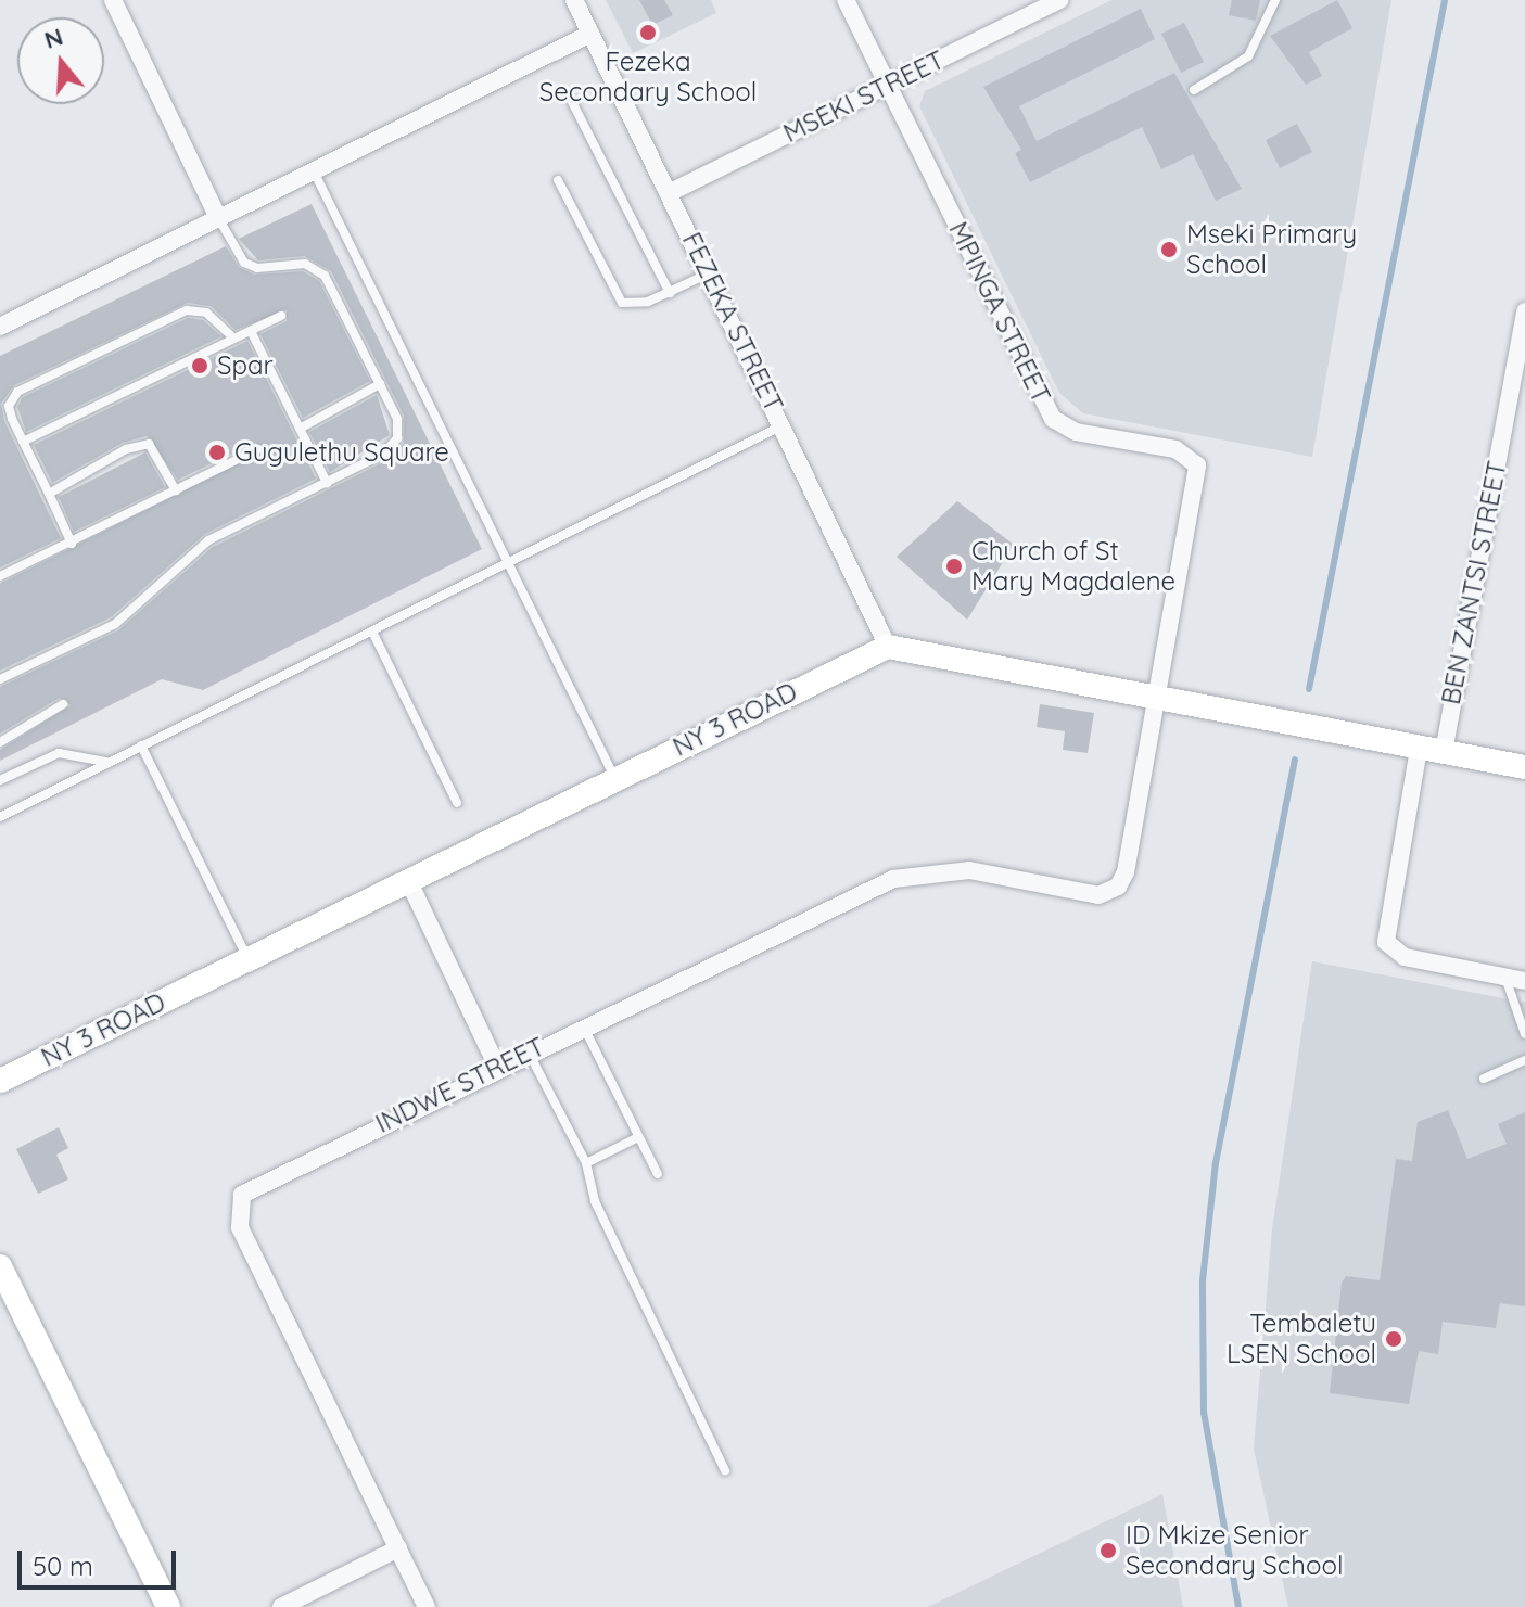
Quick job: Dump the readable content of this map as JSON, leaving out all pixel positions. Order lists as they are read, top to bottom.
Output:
{
  "streets": {
    "street": [
      "MSEKI STREET",
      "MPINGA STREET",
      "FEZEKA STREET",
      "BEN ZANTSI STREET",
      "NY 3 ROAD",
      "INDWE STREET"
    ]
  },
  "crossings": [
    ["MSEKI STREET", "MPINGA STREET"],
    ["MSEKI STREET", "FEZEKA STREET"],
    ["MPINGA STREET", "INDWE STREET"],
    ["FEZEKA STREET", "NY 3 ROAD"]
  ],
  "places": [
    "Fezeka Secondary School",
    "Mseki Primary School",
    "Spar",
    "Gugulethu Square",
    "Church of St Mary Magdalene",
    "Tembaletu LSEN School",
    "ID Mkize Senior Secondary School"
  ],
  "scale_bar": "50 m",
  "north": "top"
}
